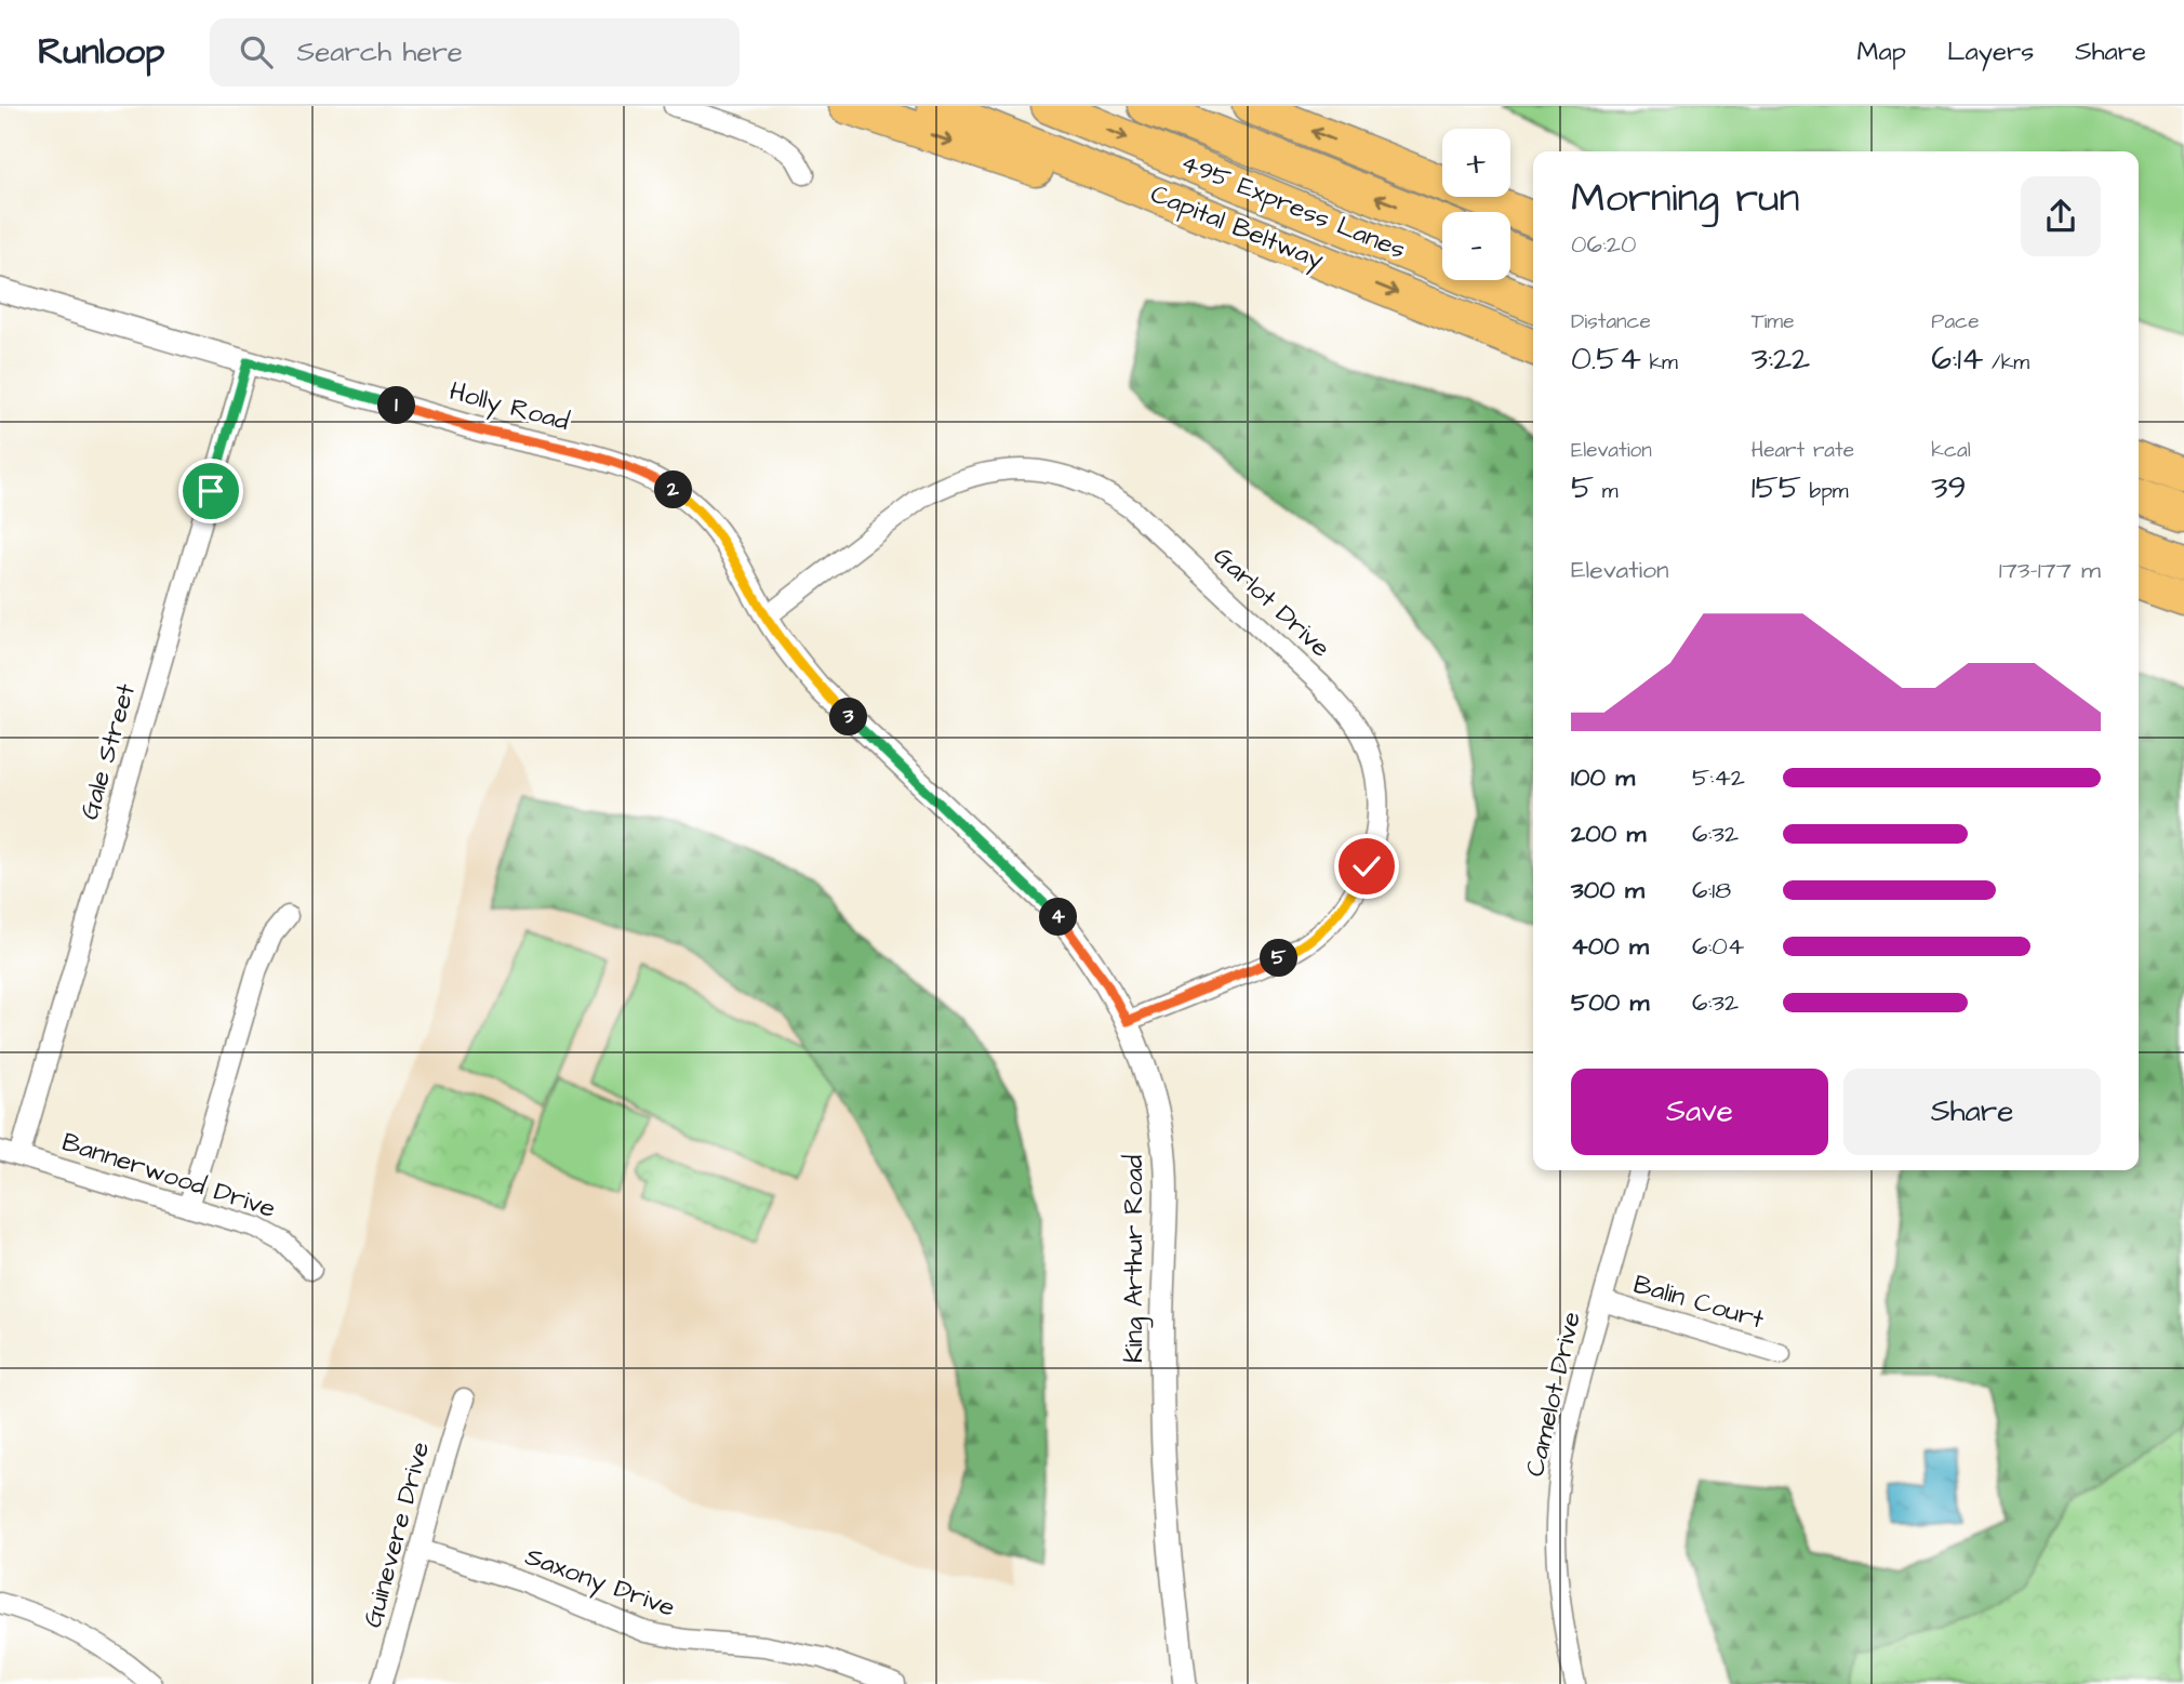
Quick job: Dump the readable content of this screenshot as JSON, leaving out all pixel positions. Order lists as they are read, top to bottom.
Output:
{
  "streets": {
    "highway": ["495 Express Lanes", "Capital Beltway"],
    "street": [
      "Holly Road",
      "Garlot Drive",
      "Gale Street",
      "Bannerwood Drive",
      "King Arthur Road",
      "Balin Court",
      "Camelot Drive",
      "Guinevere Drive",
      "Saxony Drive"
    ]
  },
  "crossings": [
    ["Holly Road", "Garlot Drive"],
    ["Holly Road", "Gale Street"],
    ["Holly Road", "King Arthur Road"],
    ["Garlot Drive", "King Arthur Road"],
    ["Gale Street", "Bannerwood Drive"],
    ["Balin Court", "Camelot Drive"],
    ["Guinevere Drive", "Saxony Drive"]
  ],
  "page": {
    "header": "Runloop",
    "search": "Search here",
    "nav": ["Map", "Layers", "Share"],
    "map_buttons": ["+", "−"],
    "heading": ["Morning run", "06:20"],
    "stats": [
      ["Distance", "0.54 km"],
      ["Time", "3:22"],
      ["Pace", "6:14 /km"],
      ["Elevation", "5 m"],
      ["Heart rate", "155 bpm"],
      ["kcal", "39"]
    ],
    "pins": [
      "1",
      "2",
      "3",
      "4",
      "5"
    ],
    "chart": ["Elevation", "173–177 m"],
    "list": [
      {
        "name": "100 m",
        "note": "5:42"
      },
      {
        "name": "200 m",
        "note": "6:32"
      },
      {
        "name": "300 m",
        "note": "6:18"
      },
      {
        "name": "400 m",
        "note": "6:04"
      },
      {
        "name": "500 m",
        "note": "6:32"
      }
    ],
    "buttons": ["Save", "Share"]
  }
}
